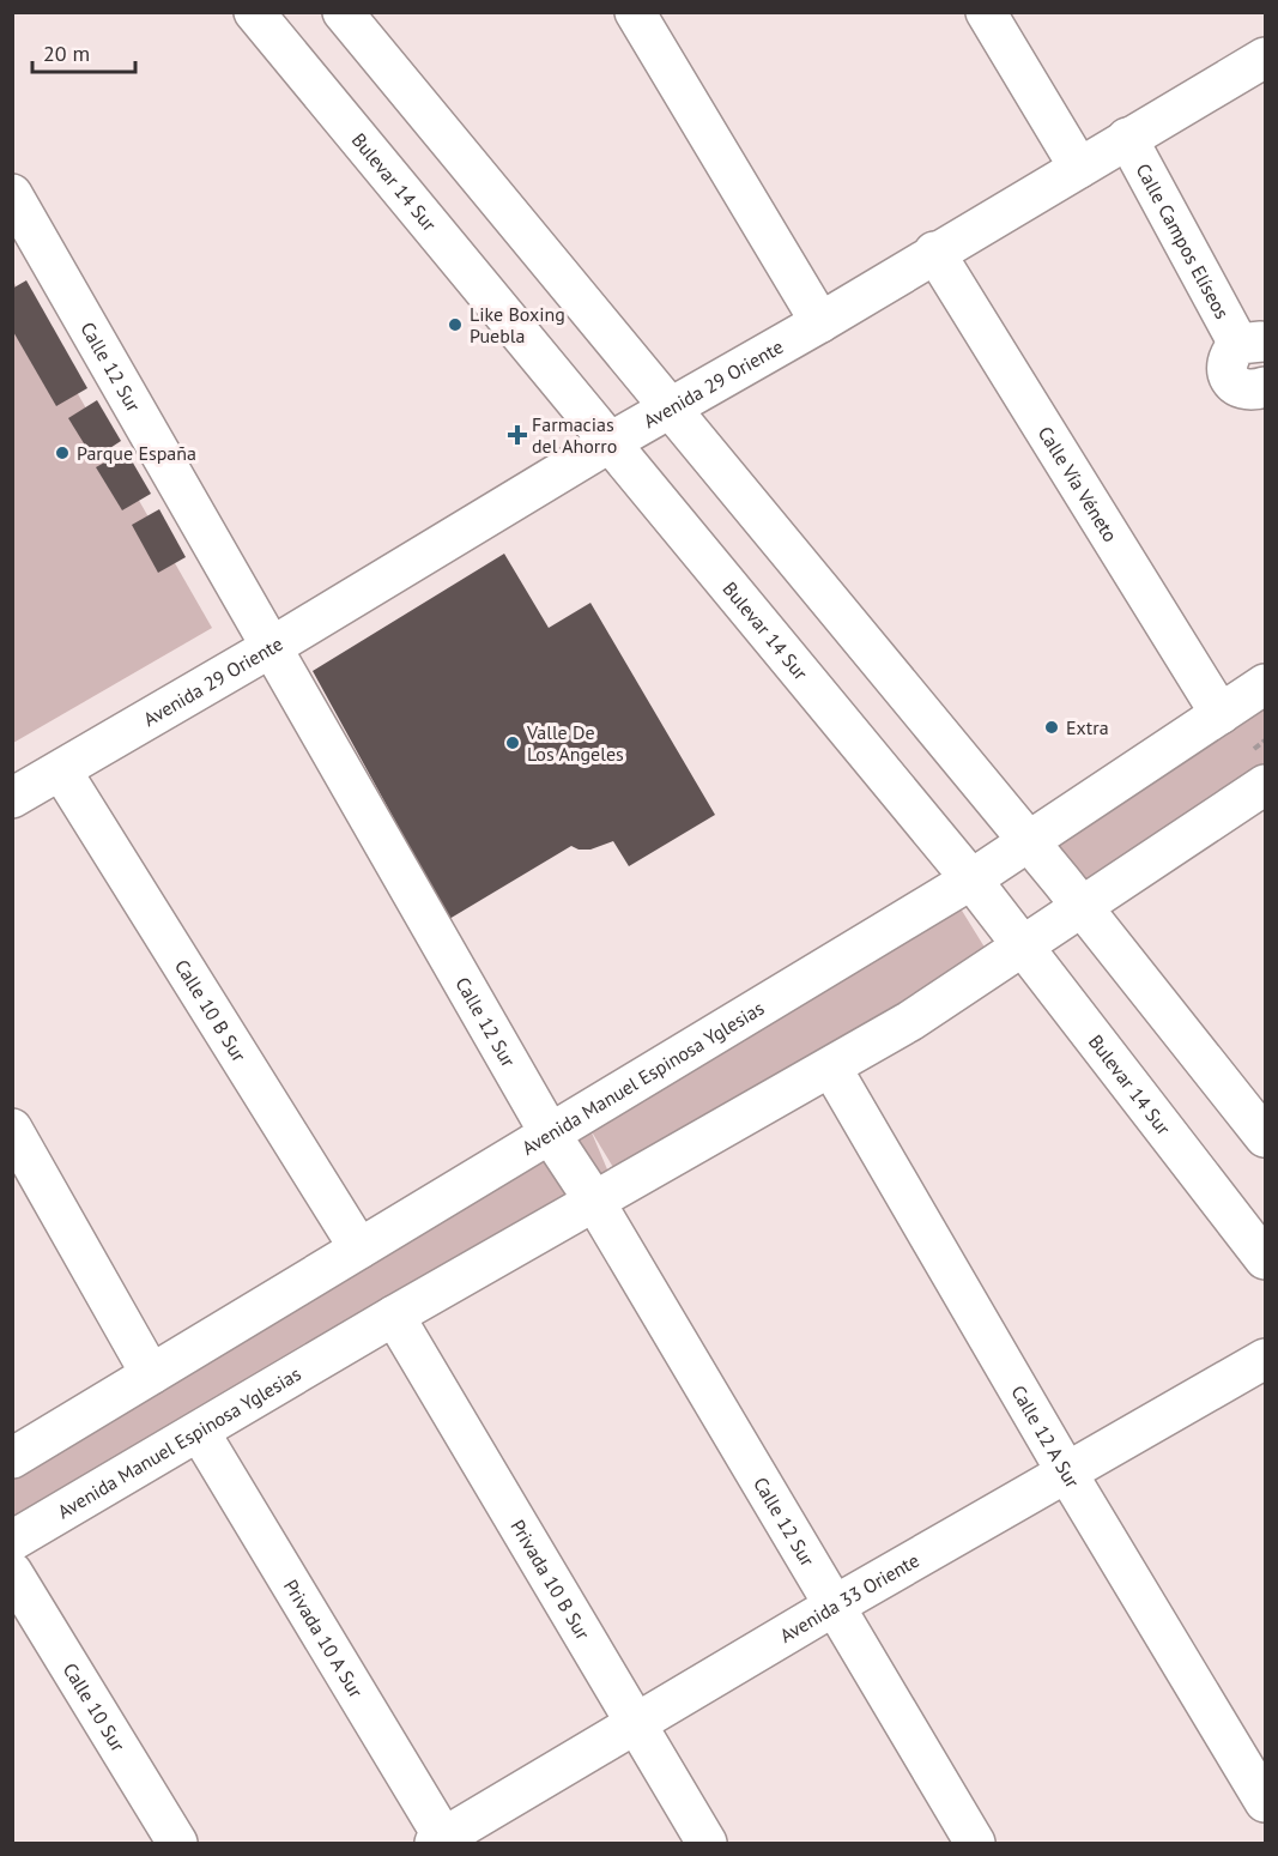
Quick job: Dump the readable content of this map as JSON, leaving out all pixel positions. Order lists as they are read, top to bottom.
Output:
{
  "streets": {
    "street": [
      "Bulevar 14 Sur",
      "Calle Campos Elíseos",
      "Calle 12 Sur",
      "Avenida 29 Oriente",
      "Calle Vía Véneto",
      "Calle 10 B Sur",
      "Avenida Manuel Espinosa Yglesias",
      "Calle 12 A Sur",
      "Privada 10 B Sur",
      "Avenida 33 Oriente",
      "Privada 10 A Sur",
      "Calle 10 Sur"
    ]
  },
  "crossings": [
    ["Bulevar 14 Sur", "Avenida 29 Oriente"],
    ["Bulevar 14 Sur", "Avenida Manuel Espinosa Yglesias"],
    ["Calle Campos Elíseos", "Avenida 29 Oriente"],
    ["Calle 12 Sur", "Avenida 29 Oriente"],
    ["Calle 12 Sur", "Avenida Manuel Espinosa Yglesias"],
    ["Calle 12 Sur", "Avenida 33 Oriente"],
    ["Avenida 29 Oriente", "Calle Vía Véneto"],
    ["Avenida 29 Oriente", "Calle 10 B Sur"],
    ["Calle Vía Véneto", "Avenida Manuel Espinosa Yglesias"],
    ["Calle 10 B Sur", "Avenida Manuel Espinosa Yglesias"],
    ["Avenida Manuel Espinosa Yglesias", "Calle 12 A Sur"],
    ["Avenida Manuel Espinosa Yglesias", "Privada 10 B Sur"],
    ["Avenida Manuel Espinosa Yglesias", "Privada 10 A Sur"],
    ["Calle 12 A Sur", "Avenida 33 Oriente"],
    ["Privada 10 B Sur", "Avenida 33 Oriente"],
    ["Avenida 33 Oriente", "Privada 10 A Sur"]
  ],
  "places": {
    "other": [
      "Like Boxing Puebla",
      "Parque España",
      "Extra",
      "Valle De Los Angeles"
    ],
    "health": ["Farmacias del Ahorro"]
  },
  "scale_bar": "20 m"
}
